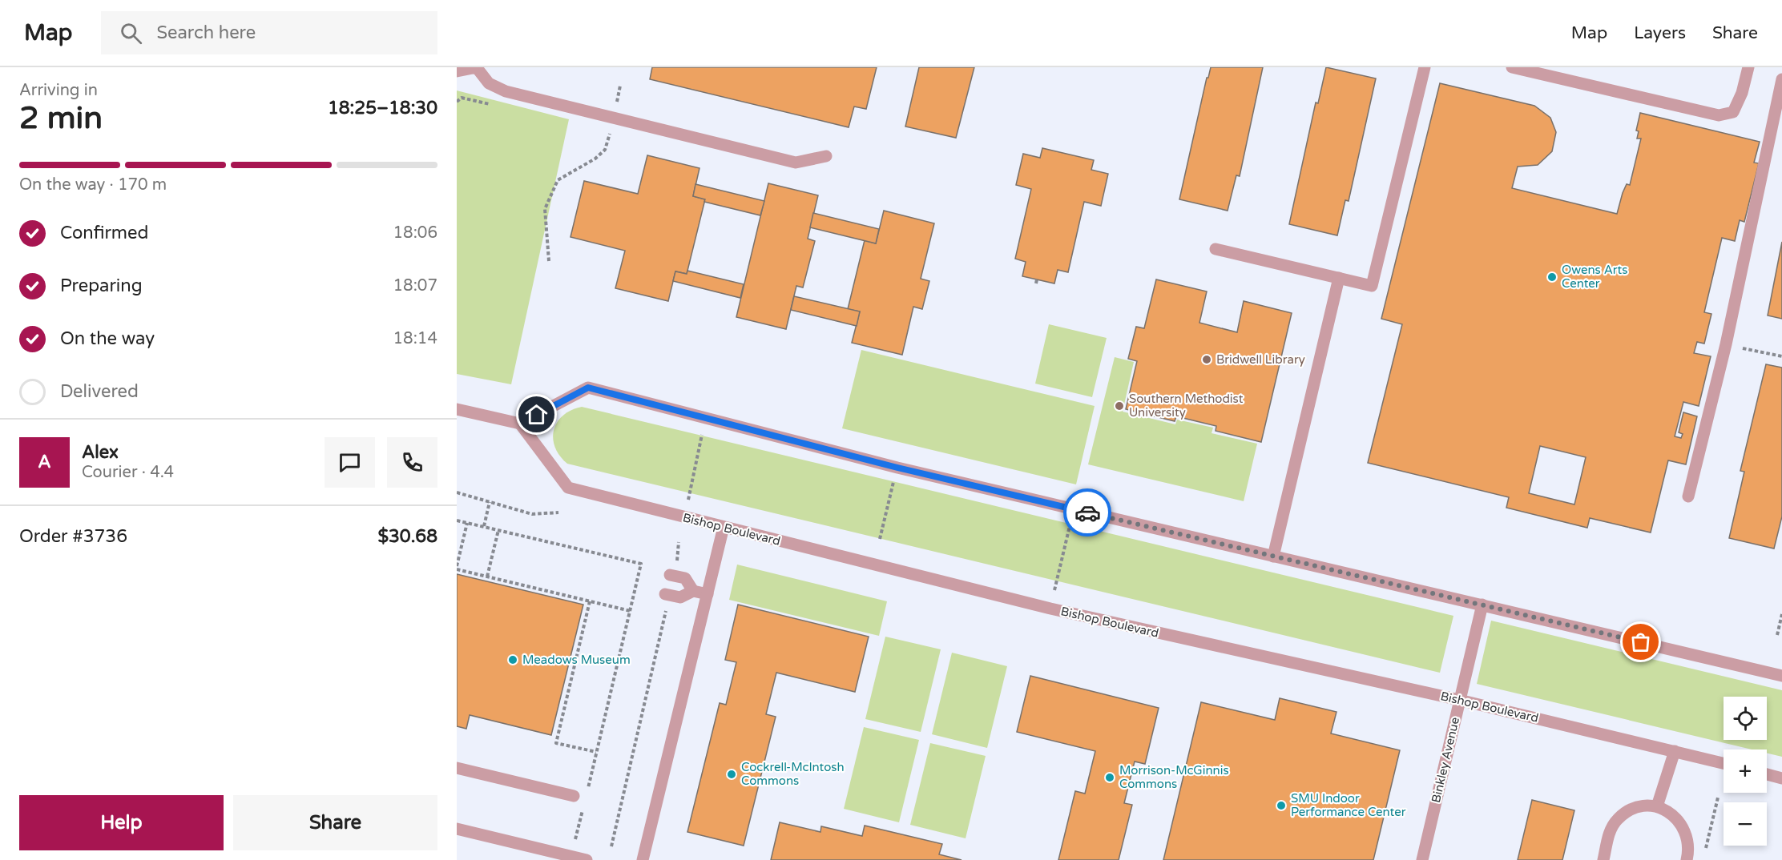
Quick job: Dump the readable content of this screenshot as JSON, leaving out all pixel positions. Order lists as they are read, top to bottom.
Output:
{
  "streets": {
    "street": ["Bishop Boulevard", "Binkley Avenue"]
  },
  "crossings": [
    ["Bishop Boulevard", "Binkley Avenue"]
  ],
  "places": [
    "Owens Arts Center",
    "Bridwell Library",
    "Southern Methodist University",
    "Meadows Museum",
    "Cockrell-McIntosh Commons",
    "Morrison-McGinnis Commons",
    "SMU Indoor Performance Center"
  ],
  "page": {
    "header": "Map",
    "search": "Search here",
    "nav": ["Map", "Layers", "Share"],
    "heading": ["2 min", "Arriving in", "18:25–18:30"],
    "panel": [
      "Alex",
      "Courier · 4.4",
      "Order #3736",
      "$30.68"
    ],
    "bar": "On the way · 170 m",
    "list": [
      ["Confirmed", "18:06"],
      ["Preparing", "18:07"],
      ["On the way", "18:14"],
      "Delivered"
    ],
    "round": "A",
    "map_buttons": ["+", "−"],
    "buttons": ["Help", "Share"]
  }
}
